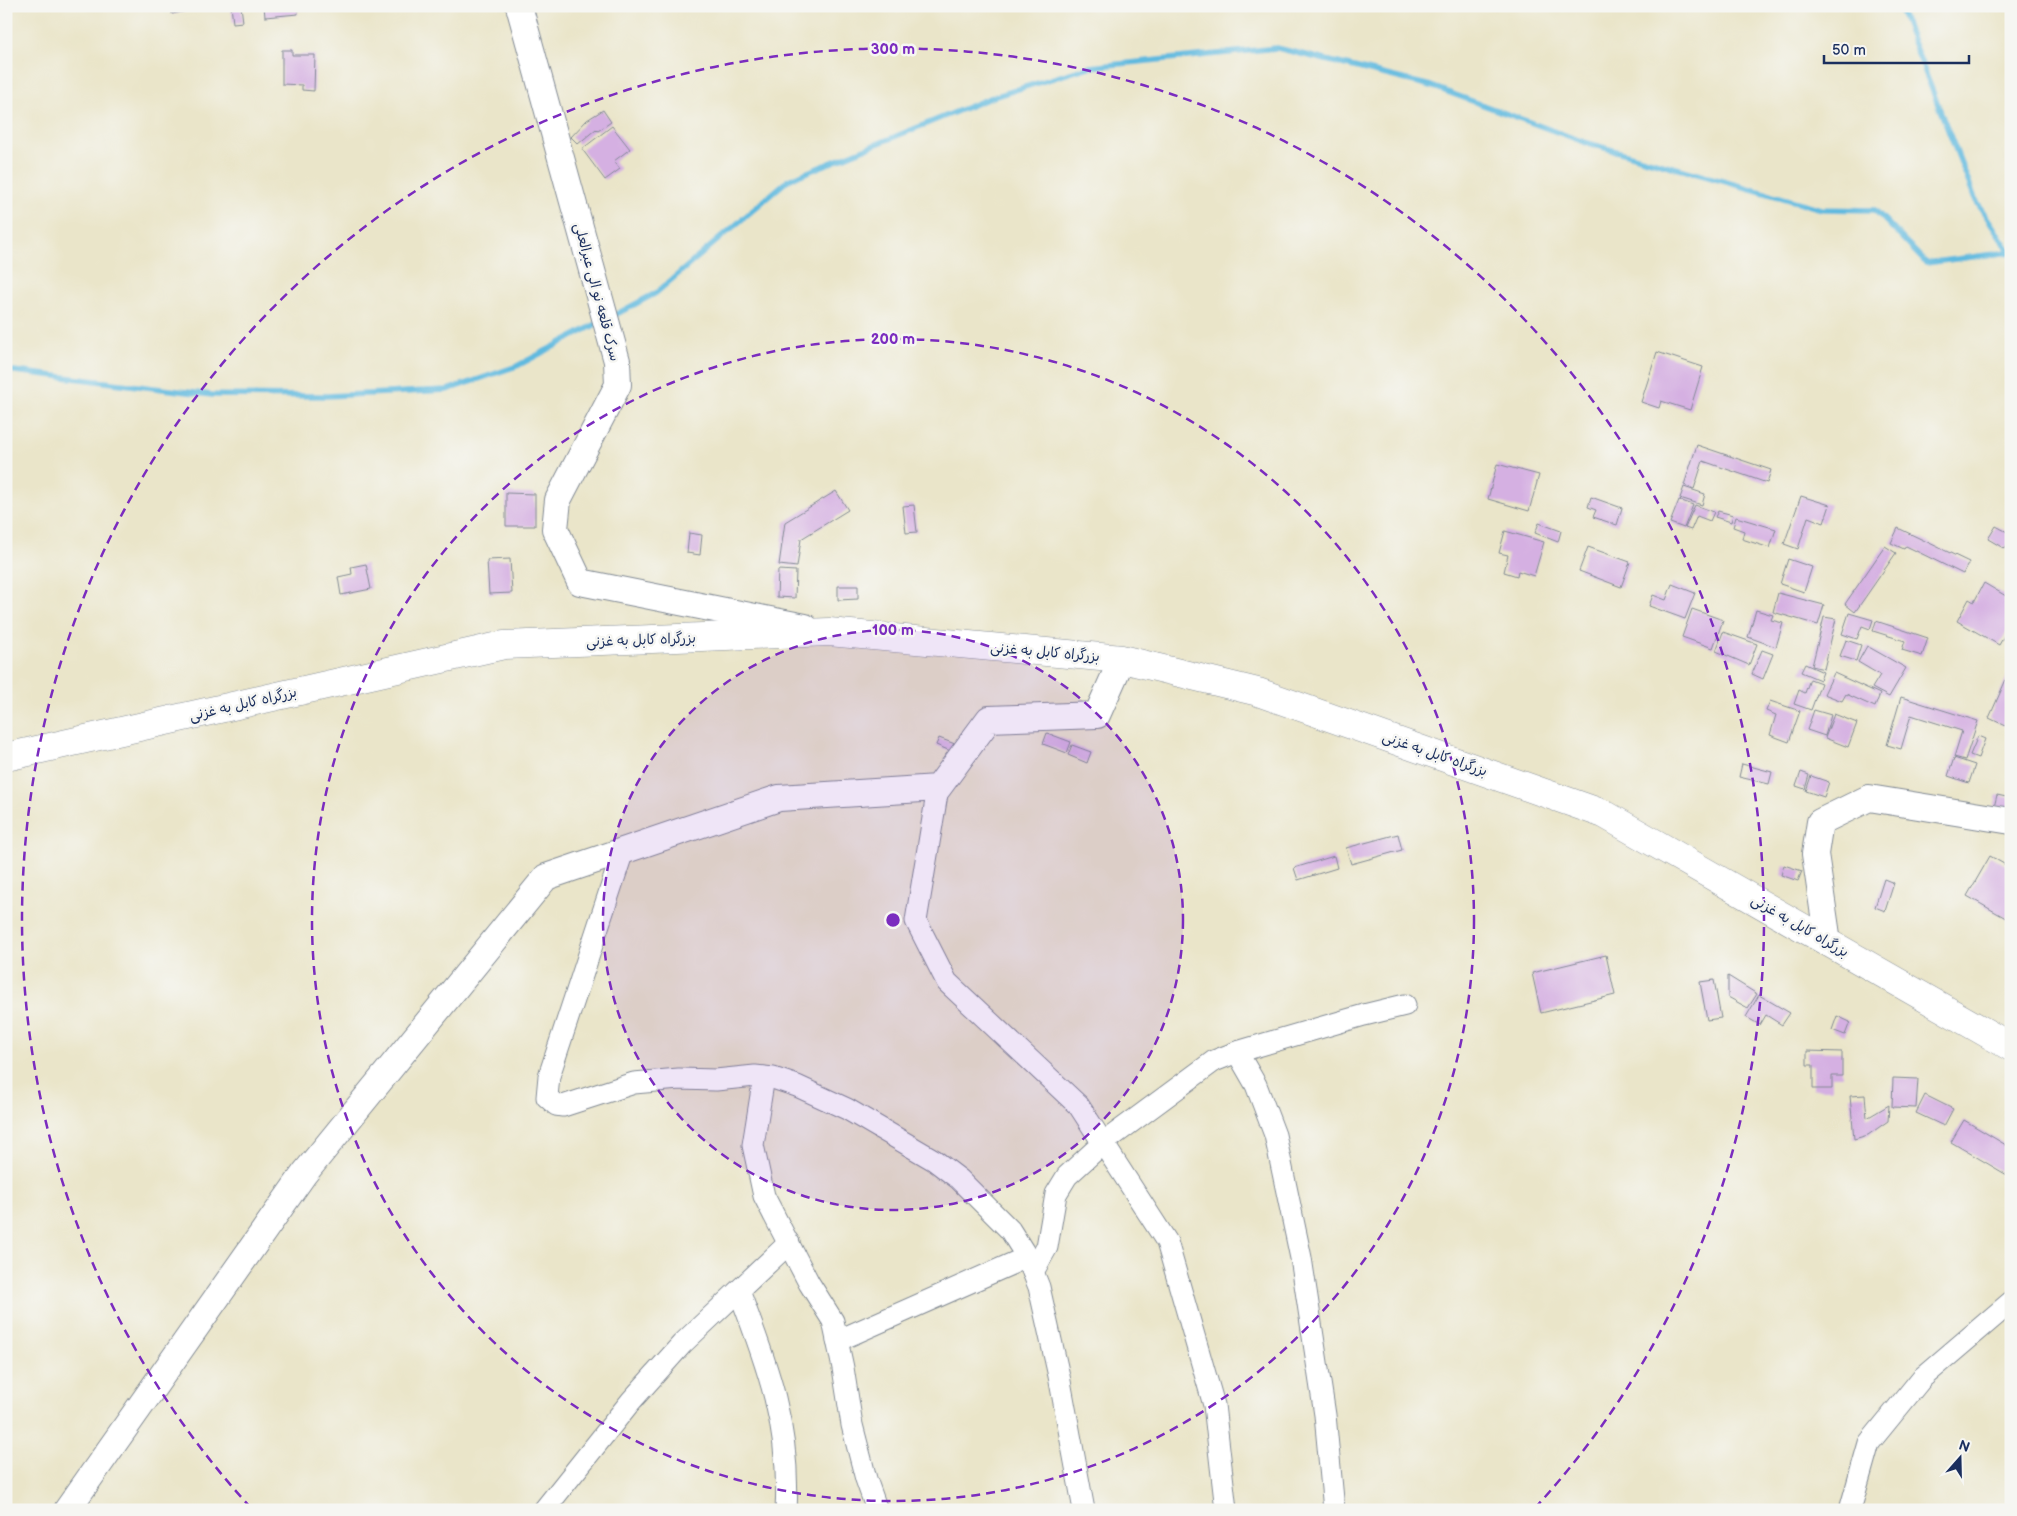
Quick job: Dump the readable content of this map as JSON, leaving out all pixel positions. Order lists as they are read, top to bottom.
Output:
{
  "streets": {
    "highway": ["بزرگراه کابل به غزنی"],
    "street": ["سرک قلعه نو الی عبرالعلی"]
  },
  "crossings": [
    ["سرک قلعه نو الی عبرالعلی", "بزرگراه کابل به غزنی"]
  ],
  "scale_bar": "50 m",
  "north": "top",
  "rings": ["300 m", "200 m", "100 m"]
}
